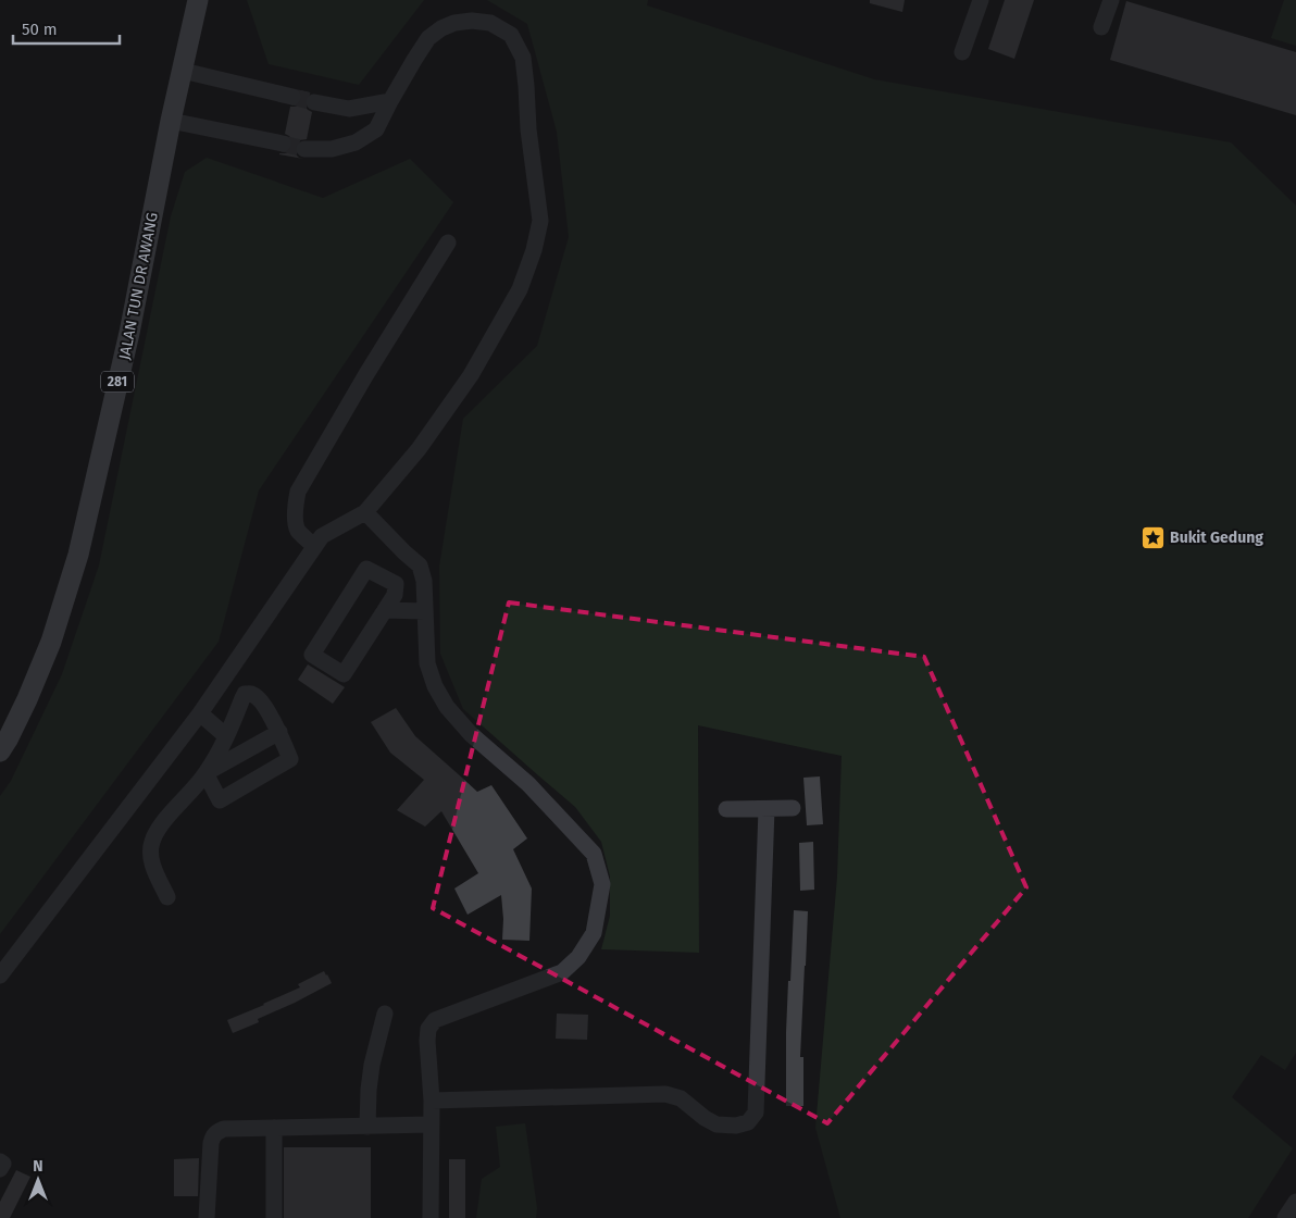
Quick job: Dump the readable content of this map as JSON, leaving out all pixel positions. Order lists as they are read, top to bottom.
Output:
{
  "streets": {
    "main road": ["JALAN TUN DR AWANG", "281"]
  },
  "places": {
    "place": ["Bukit Gedung"]
  },
  "scale_bar": "50 m",
  "north": "top"
}
